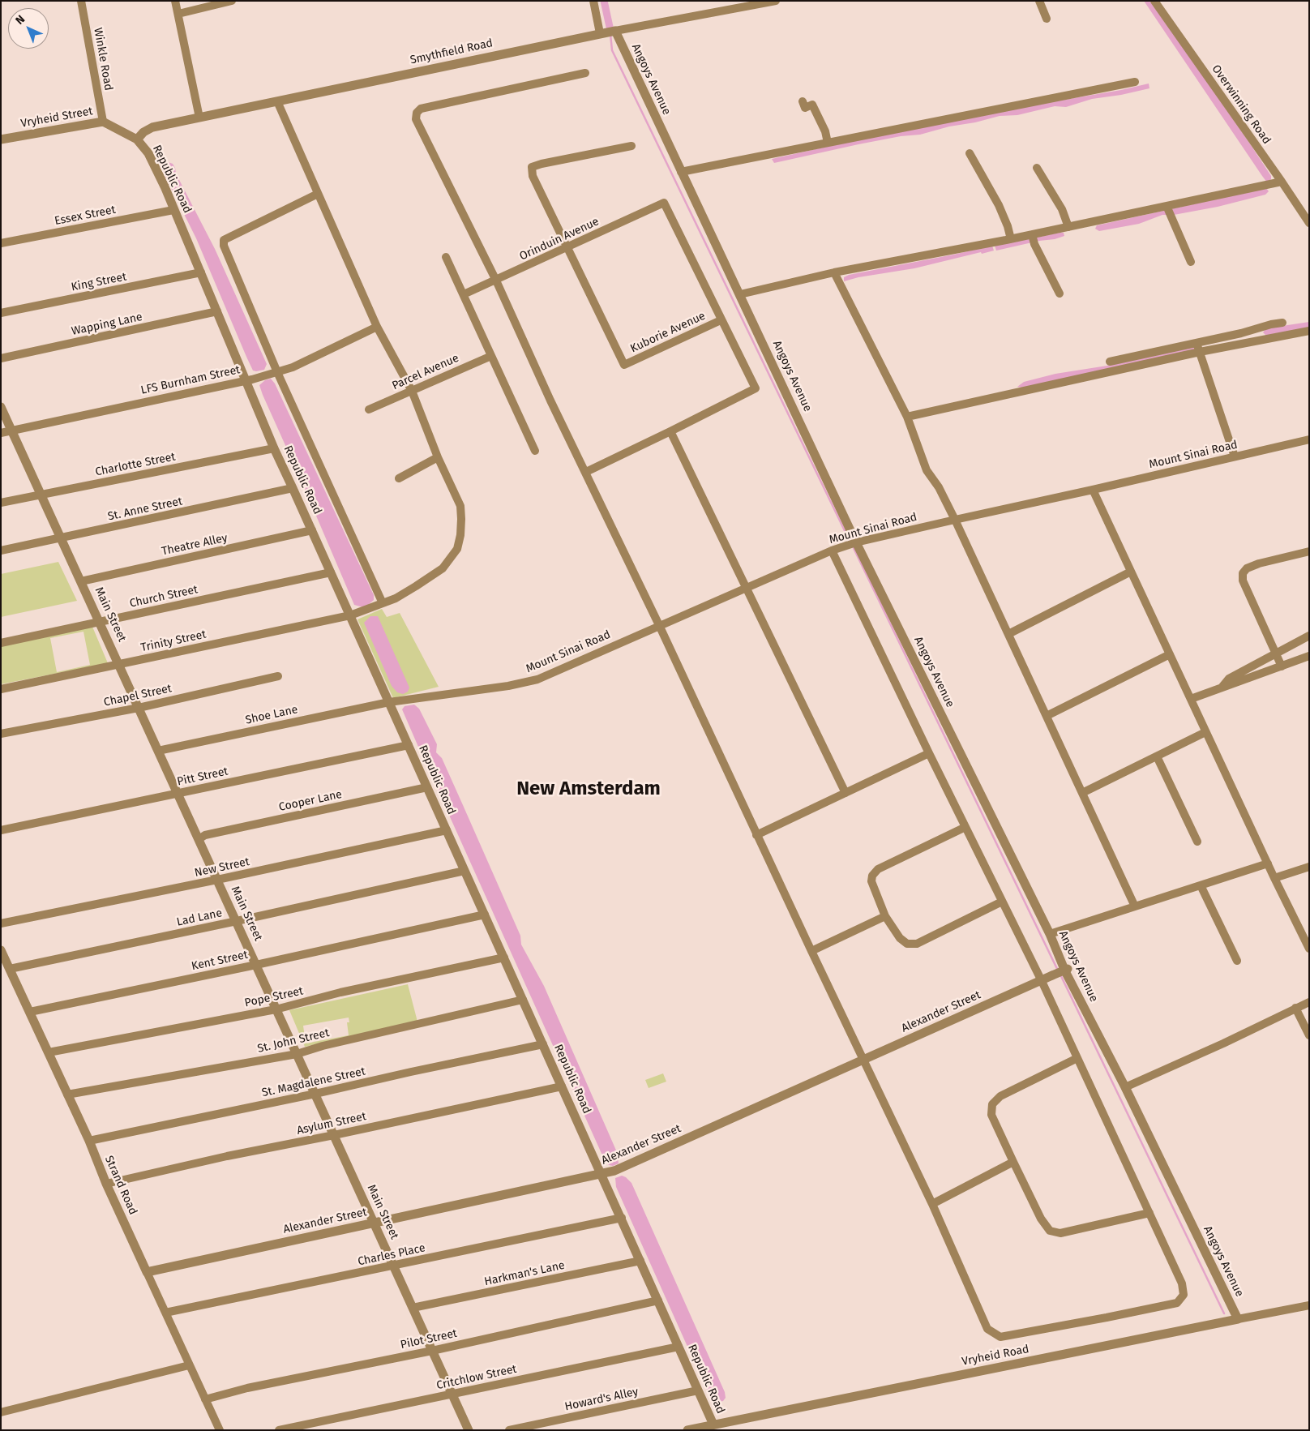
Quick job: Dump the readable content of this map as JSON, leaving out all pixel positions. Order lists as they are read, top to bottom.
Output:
{
  "streets": {
    "street": [
      "Smythfield Road",
      "Winkle Road",
      "Angoys Avenue",
      "Overwinning Road",
      "Vryheid Street",
      "Republic Road",
      "Essex Street",
      "Orinduin Avenue",
      "King Street",
      "Wapping Lane",
      "Kuborie Avenue",
      "Parcel Avenue",
      "LFS Burnham Street",
      "Mount Sinai Road",
      "Charlotte Street",
      "St. Anne Street",
      "Theatre Alley",
      "Church Street",
      "Main Street",
      "Trinity Street",
      "Chapel Street",
      "Shoe Lane",
      "Pitt Street",
      "Cooper Lane",
      "New Street",
      "Lad Lane",
      "Kent Street",
      "Pope Street",
      "Alexander Street",
      "St. John Street",
      "St. Magdalene Street",
      "Asylum Street",
      "Strand Road",
      "Charles Place",
      "Harkman's Lane",
      "Pilot Street",
      "Vryheid Road",
      "Critchlow Street",
      "Howard's Alley"
    ]
  },
  "crossings": [
    ["Smythfield Road", "Angoys Avenue"],
    ["Smythfield Road", "Vryheid Street"],
    ["Smythfield Road", "Republic Road"],
    ["Smythfield Road", "Trinity Street"],
    ["Winkle Road", "Vryheid Street"],
    ["Angoys Avenue", "Mount Sinai Road"],
    ["Angoys Avenue", "Alexander Street"],
    ["Angoys Avenue", "Vryheid Road"],
    ["Vryheid Street", "Republic Road"],
    ["Republic Road", "Essex Street"],
    ["Republic Road", "King Street"],
    ["Republic Road", "Wapping Lane"],
    ["Republic Road", "LFS Burnham Street"],
    ["Republic Road", "Mount Sinai Road"],
    ["Republic Road", "Charlotte Street"],
    ["Republic Road", "St. Anne Street"],
    ["Republic Road", "Theatre Alley"],
    ["Republic Road", "Church Street"],
    ["Republic Road", "Trinity Street"],
    ["Republic Road", "Shoe Lane"],
    ["Republic Road", "Pitt Street"],
    ["Republic Road", "Cooper Lane"],
    ["Republic Road", "New Street"],
    ["Republic Road", "Lad Lane"],
    ["Republic Road", "Kent Street"],
    ["Republic Road", "Pope Street"],
    ["Republic Road", "Alexander Street"],
    ["Republic Road", "St. John Street"],
    ["Republic Road", "St. Magdalene Street"],
    ["Republic Road", "Asylum Street"],
    ["Republic Road", "Charles Place"],
    ["Republic Road", "Harkman's Lane"],
    ["Republic Road", "Pilot Street"],
    ["Republic Road", "Vryheid Road"],
    ["Republic Road", "Critchlow Street"],
    ["Republic Road", "Howard's Alley"],
    ["Orinduin Avenue", "Kuborie Avenue"],
    ["Parcel Avenue", "Trinity Street"],
    ["LFS Burnham Street", "Main Street"],
    ["LFS Burnham Street", "Trinity Street"],
    ["Mount Sinai Road", "Shoe Lane"],
    ["Charlotte Street", "Main Street"],
    ["St. Anne Street", "Main Street"],
    ["Theatre Alley", "Main Street"],
    ["Church Street", "Main Street"],
    ["Main Street", "Trinity Street"],
    ["Main Street", "Chapel Street"],
    ["Main Street", "Shoe Lane"],
    ["Main Street", "Pitt Street"],
    ["Main Street", "Cooper Lane"],
    ["Main Street", "New Street"],
    ["Main Street", "Lad Lane"],
    ["Main Street", "Kent Street"],
    ["Main Street", "Pope Street"],
    ["Main Street", "Alexander Street"],
    ["Main Street", "St. John Street"],
    ["Main Street", "St. Magdalene Street"],
    ["Main Street", "Asylum Street"],
    ["Main Street", "Charles Place"],
    ["Main Street", "Harkman's Lane"],
    ["Main Street", "Pilot Street"],
    ["Main Street", "Critchlow Street"],
    ["Lad Lane", "Strand Road"],
    ["Kent Street", "Strand Road"],
    ["Pope Street", "Strand Road"],
    ["Alexander Street", "Strand Road"],
    ["St. John Street", "Strand Road"],
    ["St. Magdalene Street", "Strand Road"],
    ["Asylum Street", "Strand Road"],
    ["Strand Road", "Charles Place"],
    ["Strand Road", "Pilot Street"]
  ],
  "districts": ["New Amsterdam"],
  "north": "top left"
}
